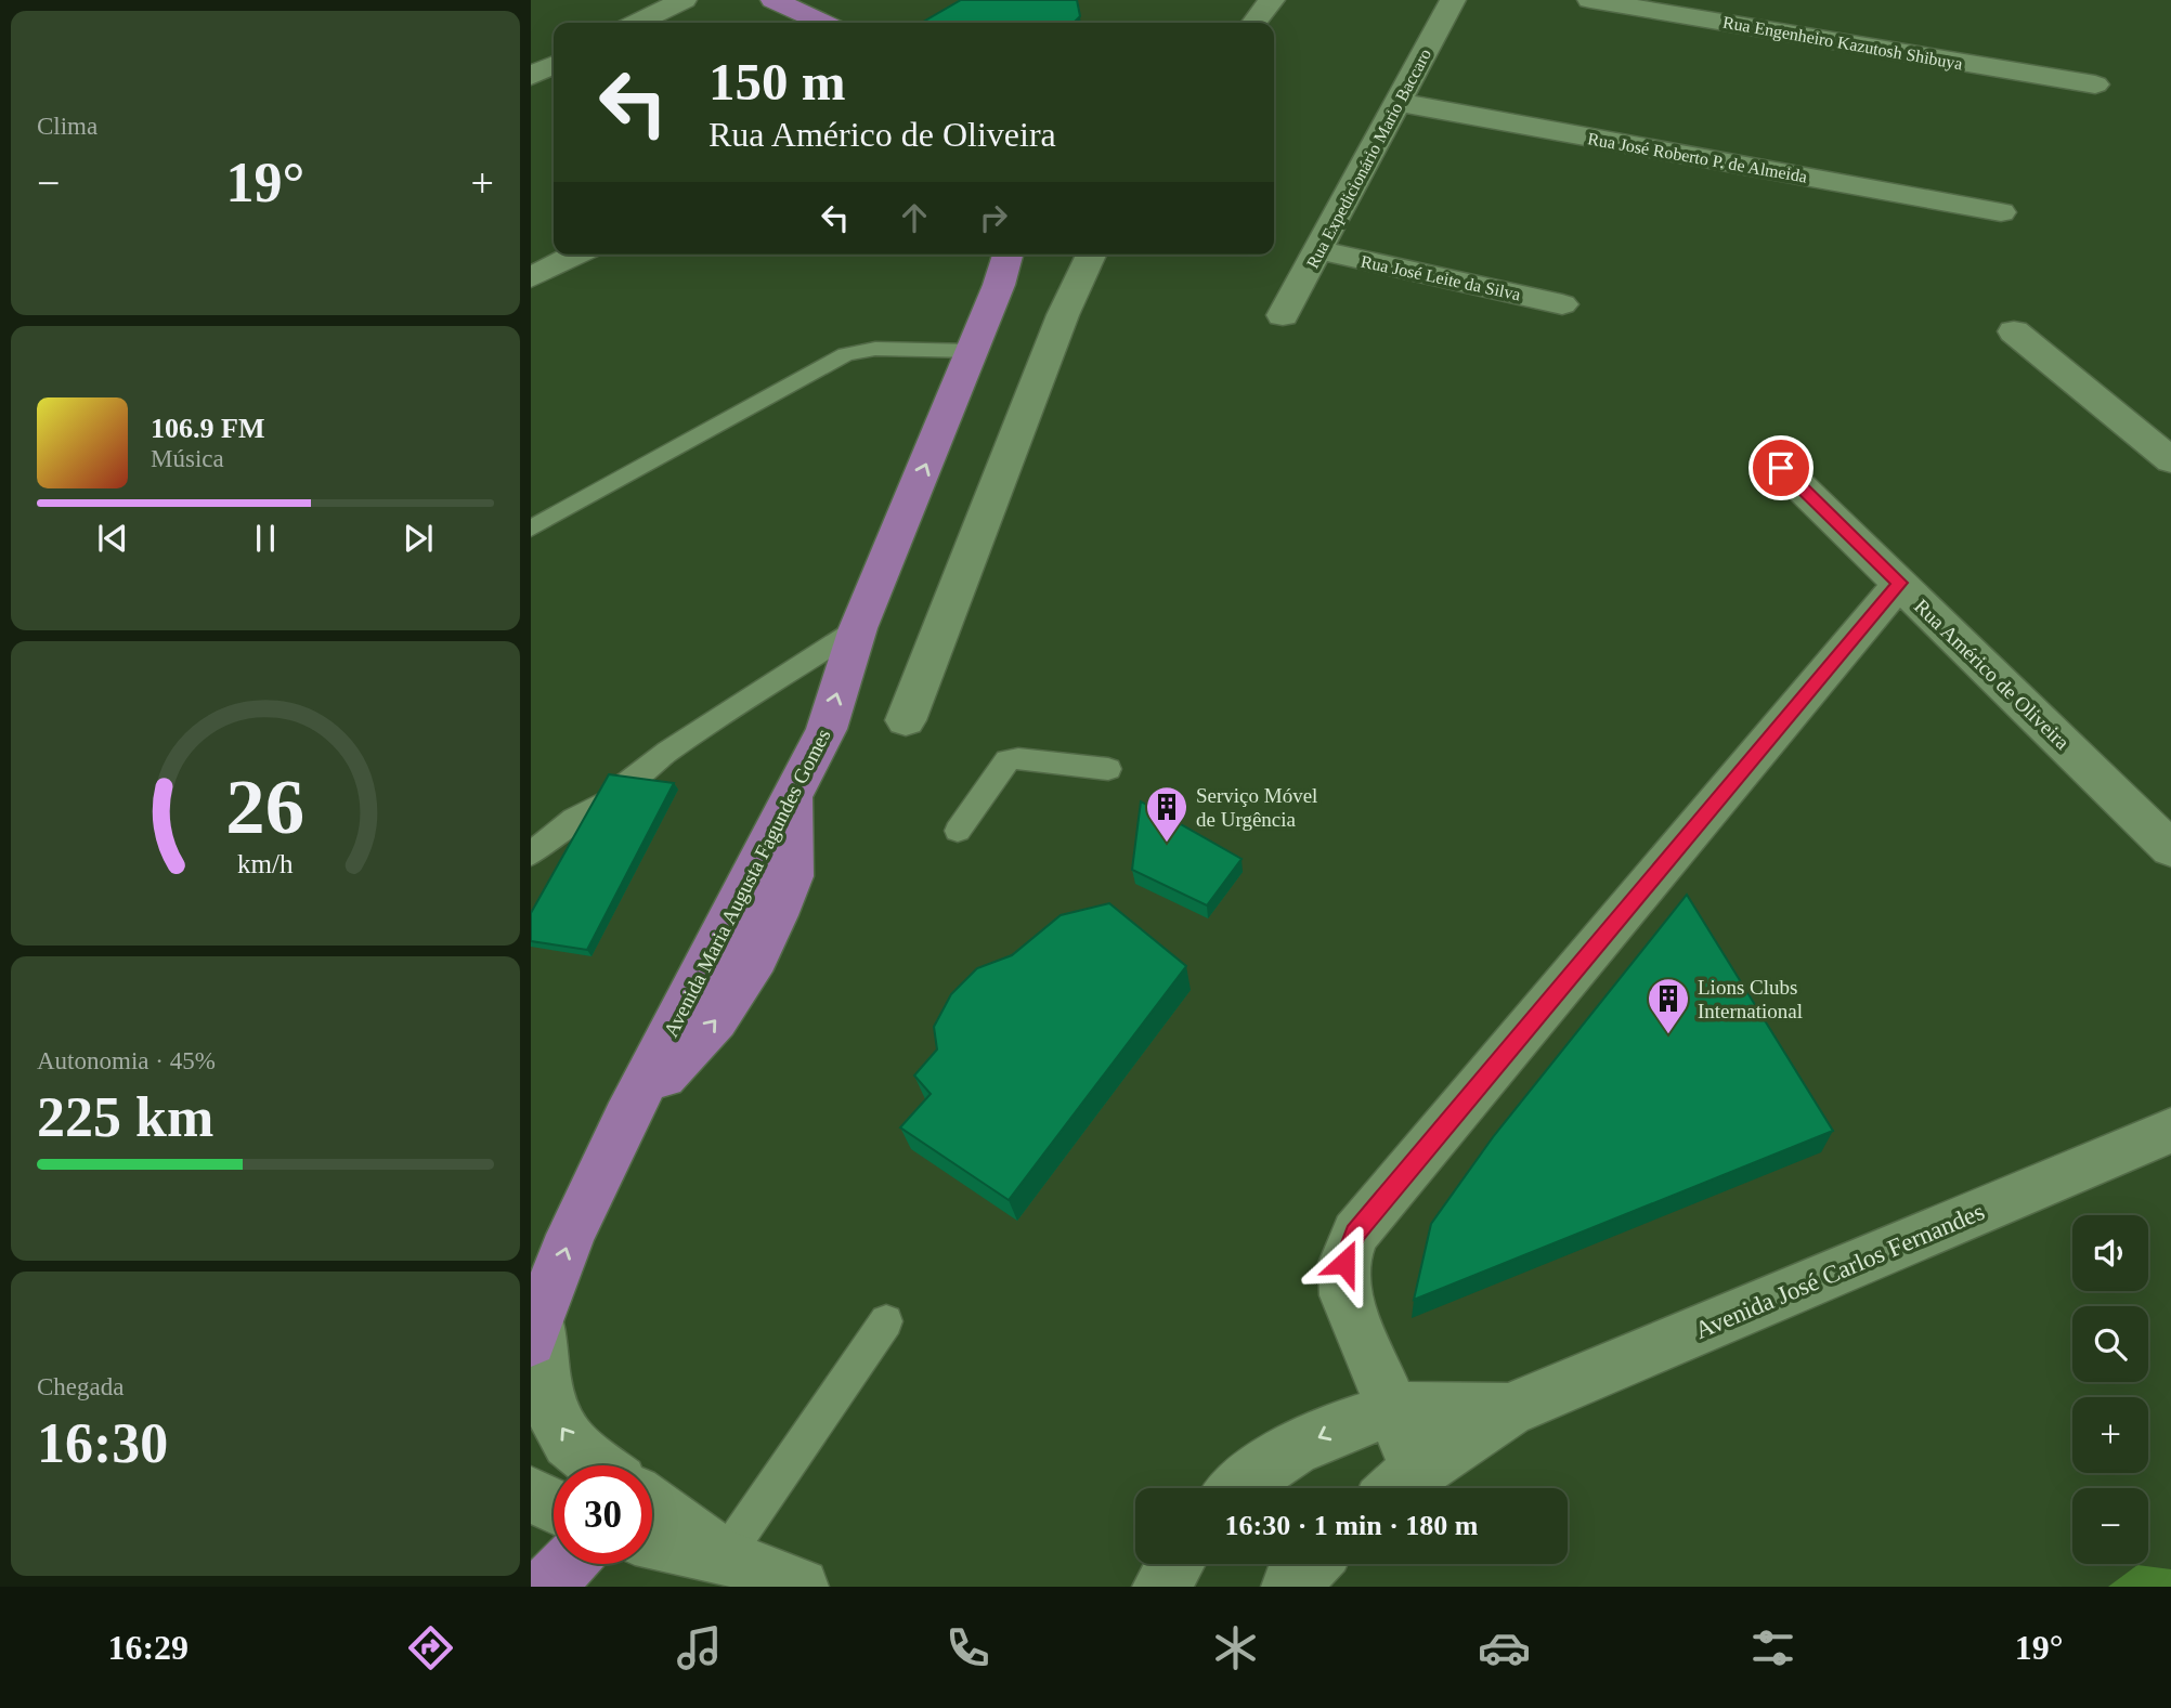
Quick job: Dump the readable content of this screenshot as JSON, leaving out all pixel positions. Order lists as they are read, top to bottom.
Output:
{
  "streets": {
    "main road": ["Avenida Maria Augusta Fagundes Gomes"],
    "street": [
      "Rua Engenheiro Kazutosh Shibuya",
      "Rua José Roberto P. de Almeida",
      "Rua Expedicionário Mario Baccaro",
      "Rua José Leite da Silva",
      "Rua Américo de Oliveira",
      "Avenida José Carlos Fernandes"
    ]
  },
  "crossings": [
    ["Rua José Roberto P. de Almeida", "Rua Expedicionário Mario Baccaro"],
    ["Rua Expedicionário Mario Baccaro", "Rua José Leite da Silva"]
  ],
  "one_way": ["Avenida Maria Augusta Fagundes Gomes"],
  "places": {
    "building": ["Serviço Móvel de Urgência", "Lions Clubs International"]
  },
  "page": {
    "tile": [
      "Clima",
      ["Autonomia · 45%", "225 km"],
      ["Chegada", "16:30"]
    ],
    "turn": ["150 m", "Rua Américo de Oliveira"],
    "heat": ["−", "19°", "+"],
    "song": ["106.9 FM", "Música"],
    "map_buttons": ["+", "−"],
    "limit": "30",
    "trip": "16:30 · 1 min · 180 m",
    "tabs": ["16:29", "19°"],
    "gauge": ["26", "km/h"]
  }
}
